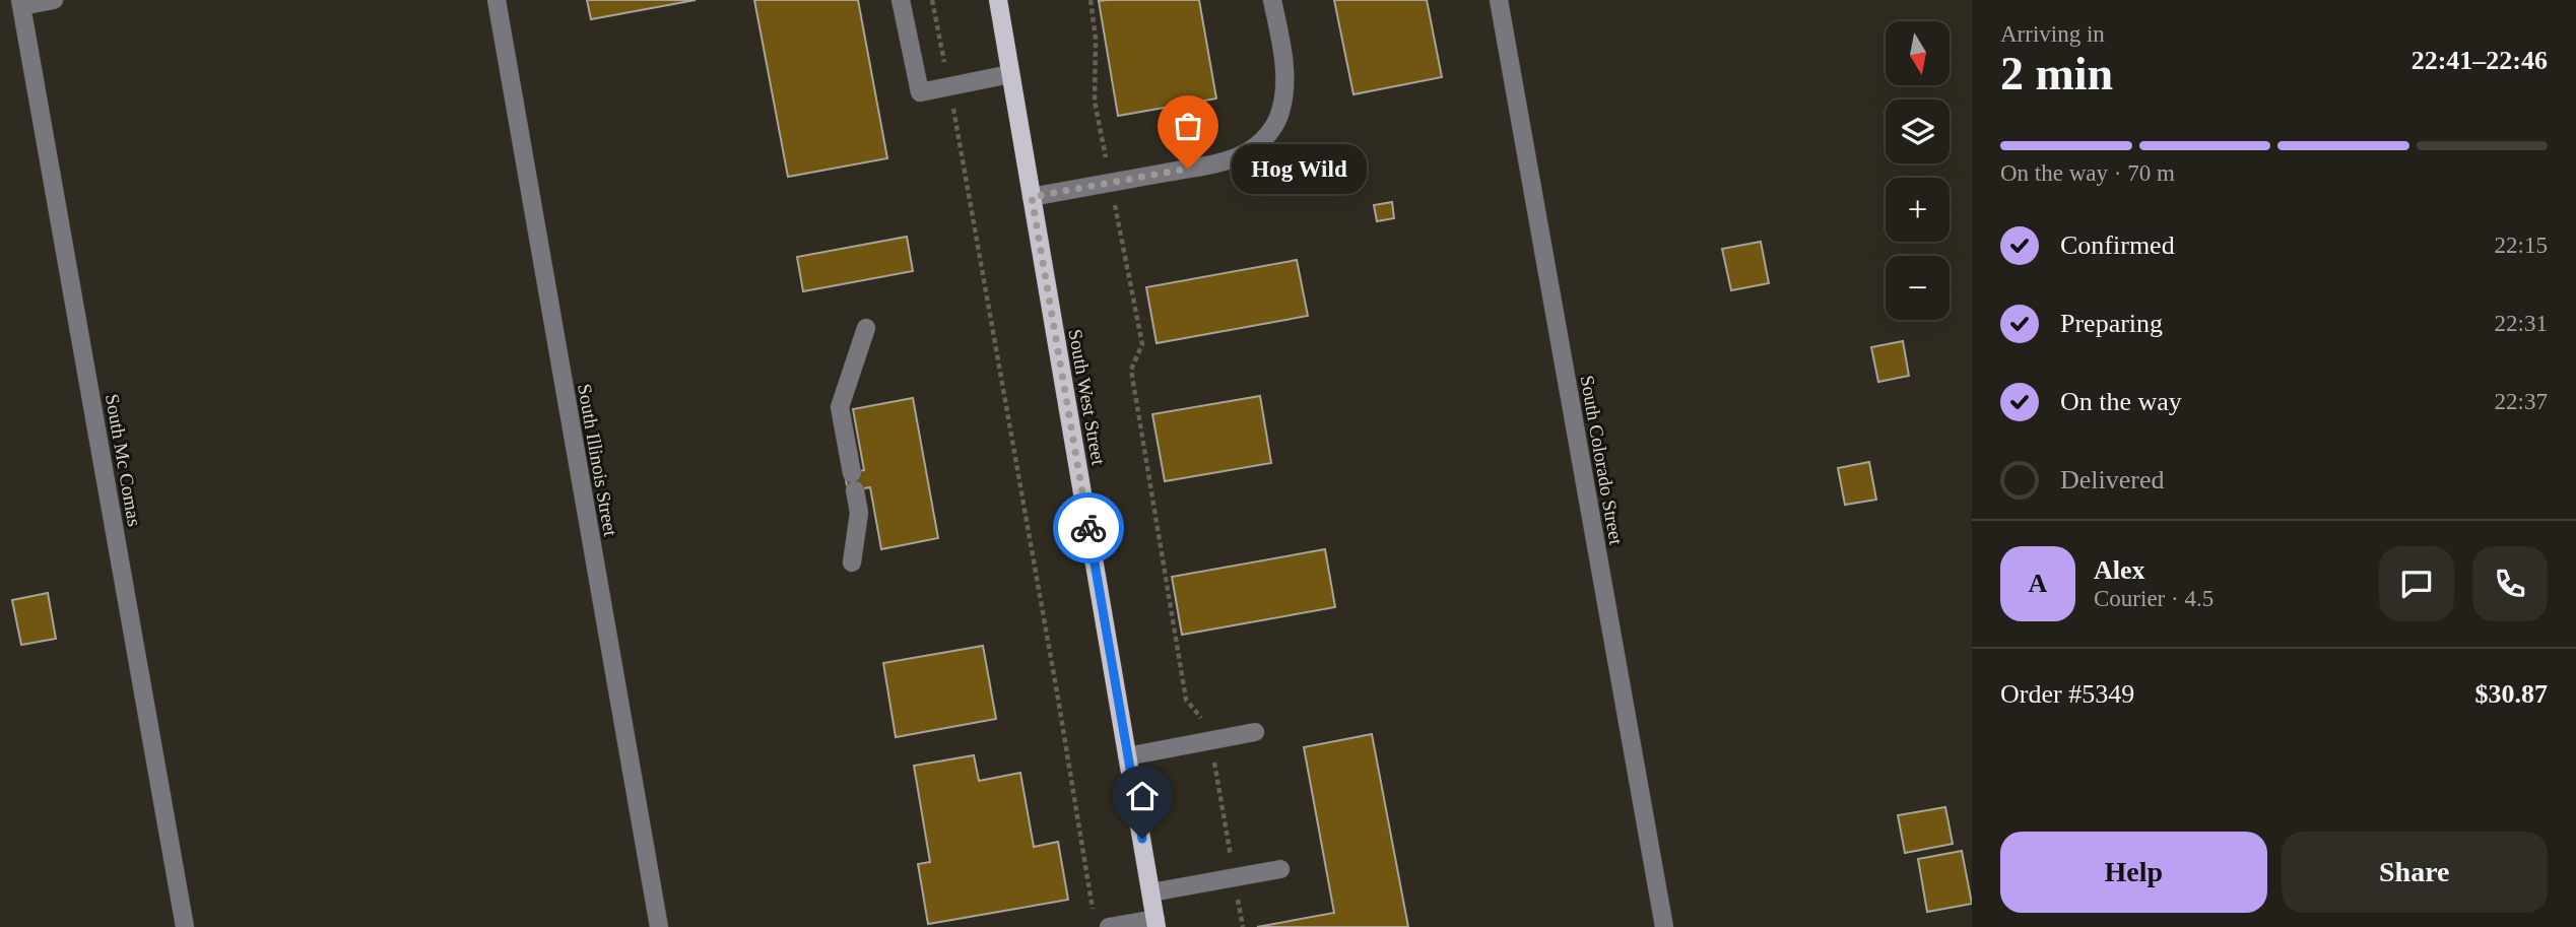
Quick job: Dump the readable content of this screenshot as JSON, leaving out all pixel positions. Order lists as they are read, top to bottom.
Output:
{
  "streets": {
    "main road": ["South West Street"],
    "street": ["South Mc Comas", "South Illinois Street", "South Colorado Street"]
  },
  "places": ["Hog Wild"],
  "north": "bottom",
  "page": {
    "heading": ["2 min", "Arriving in", "22:41–22:46"],
    "panel": [
      "Alex",
      "Courier · 4.5",
      "Order #5349",
      "$30.87"
    ],
    "map_buttons": ["+", "−"],
    "bar": "On the way · 70 m",
    "bubble": "Hog Wild",
    "list": [
      ["Confirmed", "22:15"],
      ["Preparing", "22:31"],
      ["On the way", "22:37"],
      "Delivered"
    ],
    "round": "A",
    "buttons": ["Help", "Share"]
  }
}
